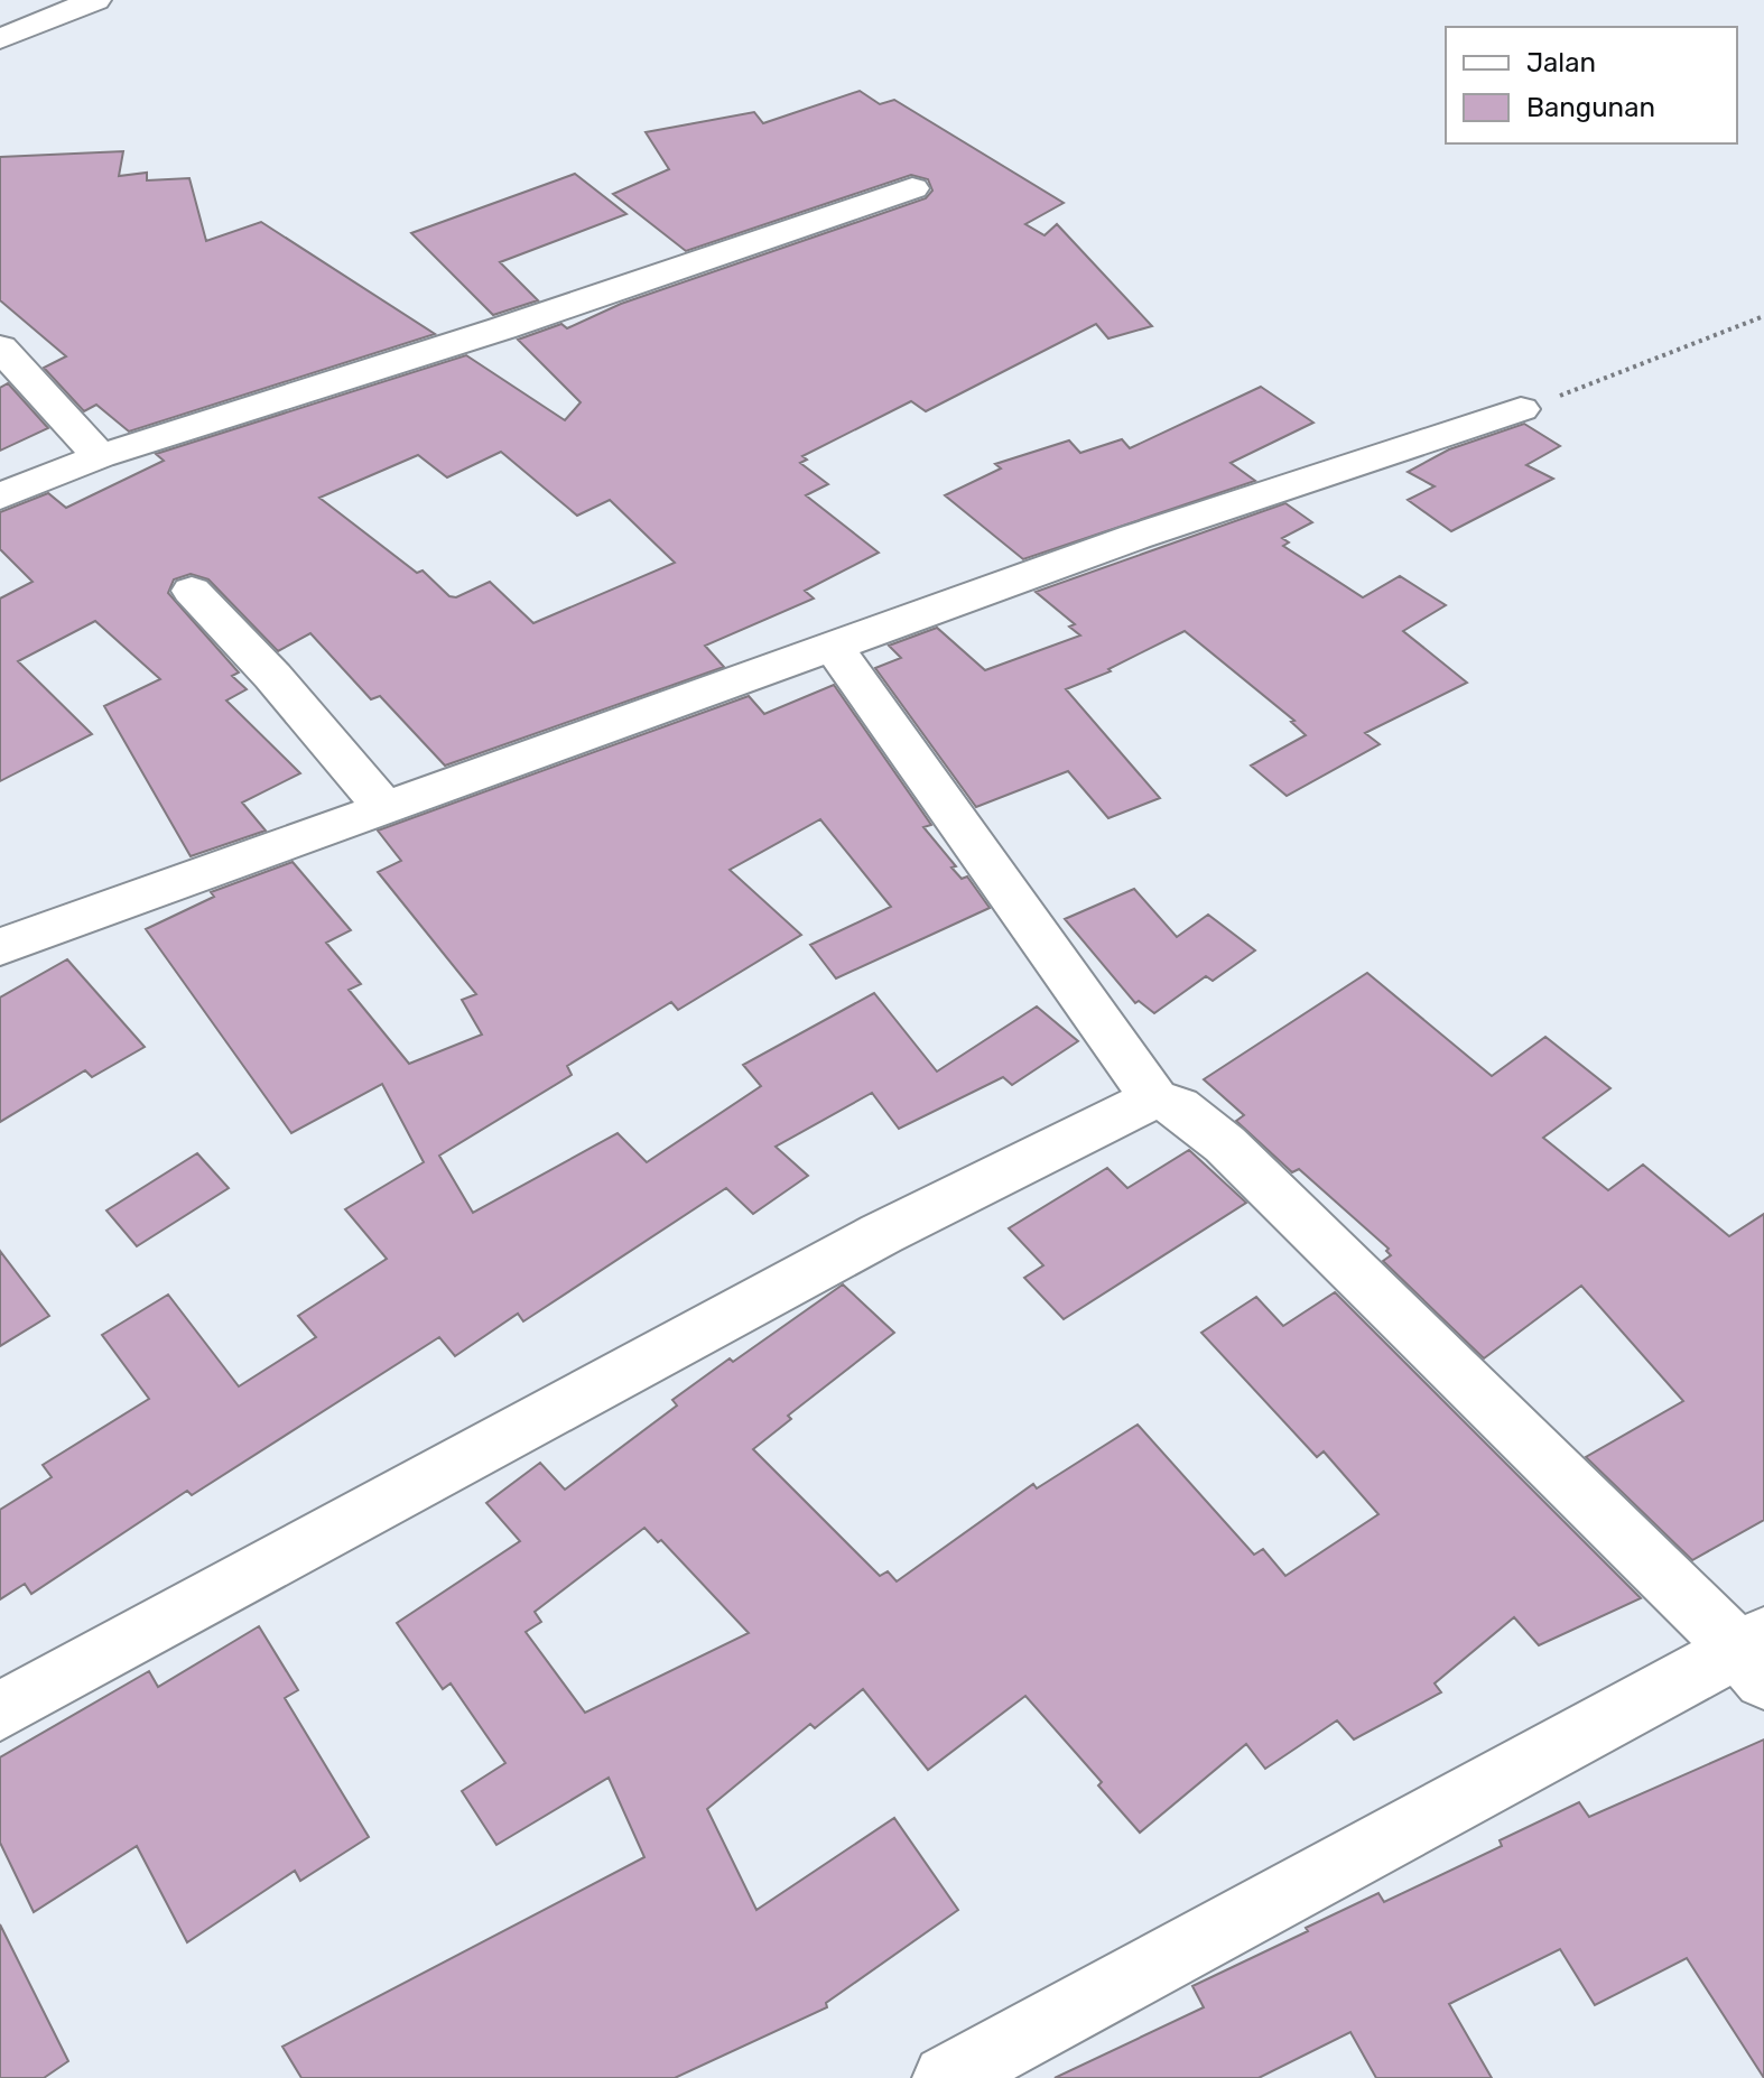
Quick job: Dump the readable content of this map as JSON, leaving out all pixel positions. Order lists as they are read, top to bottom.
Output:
{
  "legend": ["Jalan", "Bangunan"]
}
